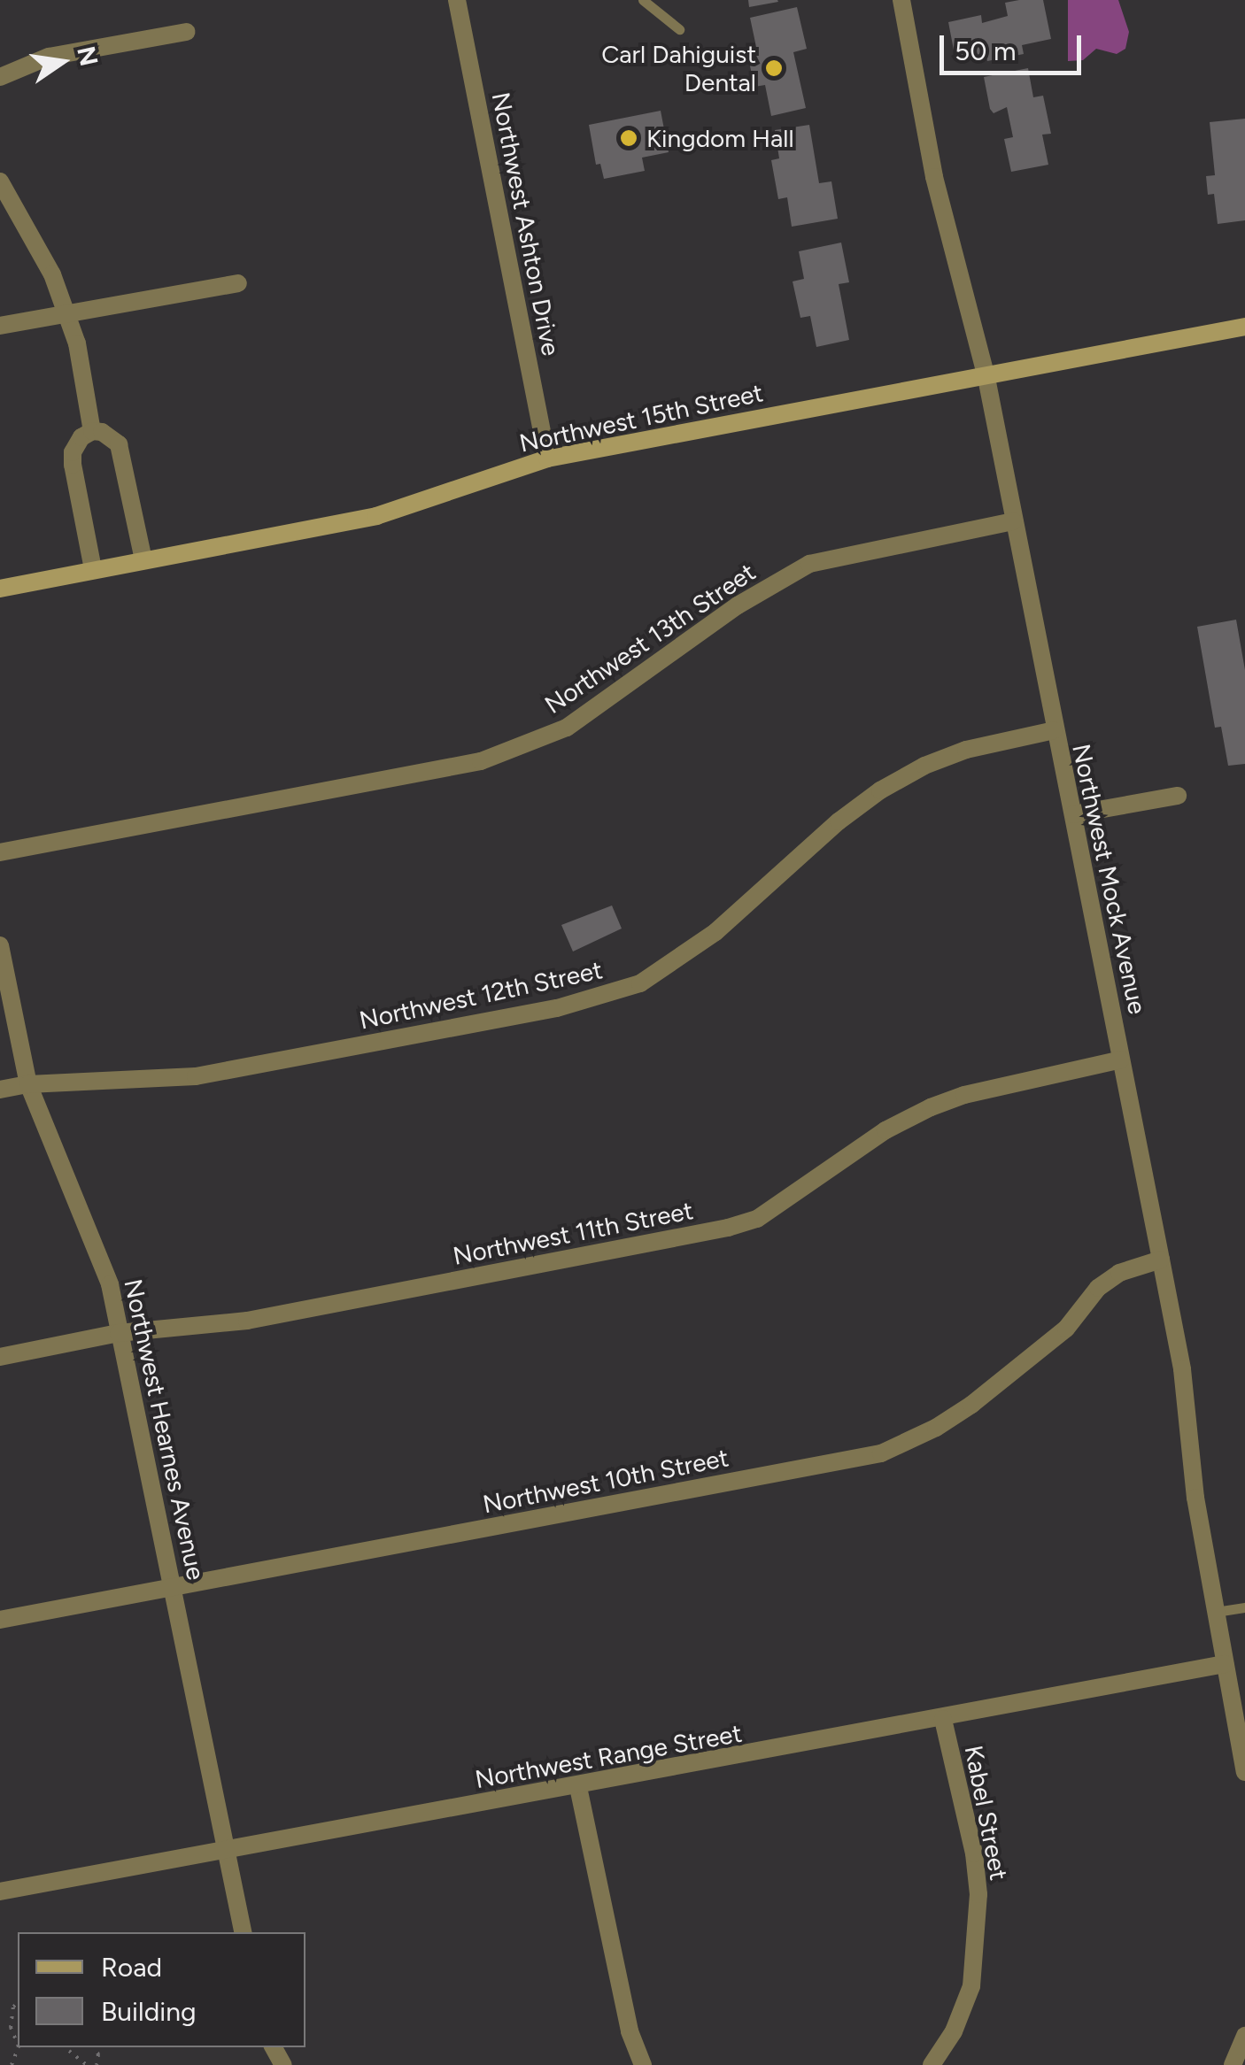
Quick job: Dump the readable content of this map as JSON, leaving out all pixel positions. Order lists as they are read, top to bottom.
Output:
{
  "streets": {
    "street": [
      "Northwest Ashton Drive",
      "Northwest 15th Street",
      "Northwest 13th Street",
      "Northwest Mock Avenue",
      "Northwest 12th Street",
      "Northwest 11th Street",
      "Northwest Hearnes Avenue",
      "Northwest 10th Street",
      "Northwest Range Street",
      "Kabel Street"
    ]
  },
  "crossings": [
    ["Northwest Ashton Drive", "Northwest 15th Street"],
    ["Northwest 15th Street", "Northwest Mock Avenue"],
    ["Northwest 13th Street", "Northwest Mock Avenue"],
    ["Northwest Mock Avenue", "Northwest 12th Street"],
    ["Northwest Mock Avenue", "Northwest 11th Street"],
    ["Northwest Mock Avenue", "Northwest 10th Street"],
    ["Northwest Mock Avenue", "Northwest Range Street"],
    ["Northwest 12th Street", "Northwest Hearnes Avenue"],
    ["Northwest 11th Street", "Northwest Hearnes Avenue"],
    ["Northwest Hearnes Avenue", "Northwest 10th Street"],
    ["Northwest Hearnes Avenue", "Northwest Range Street"],
    ["Northwest Range Street", "Kabel Street"]
  ],
  "places": ["Carl Dahiguist Dental", "Kingdom Hall"],
  "legend": ["Road", "Building"],
  "scale_bar": "50 m",
  "north": "right"
}
